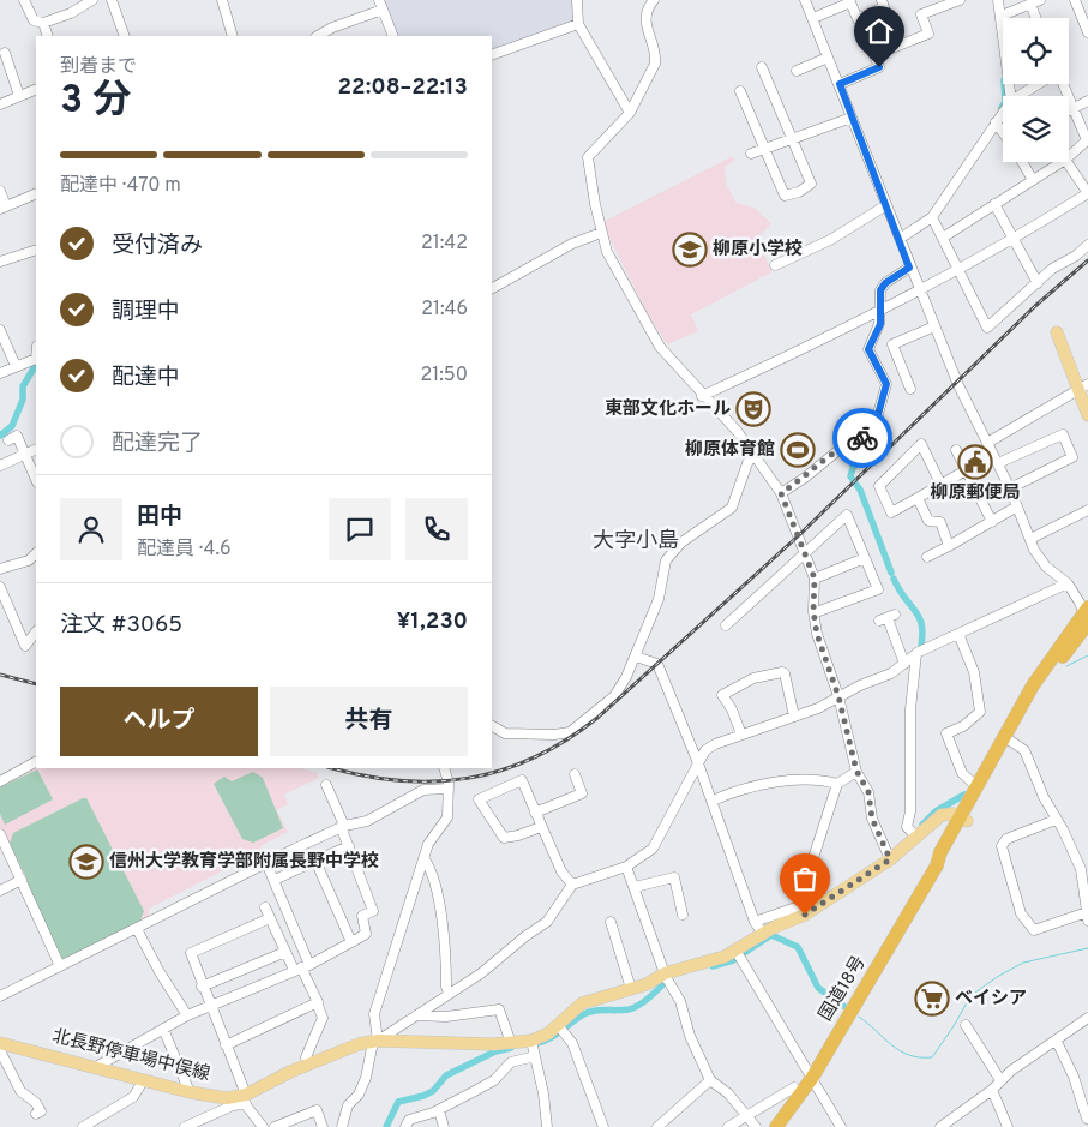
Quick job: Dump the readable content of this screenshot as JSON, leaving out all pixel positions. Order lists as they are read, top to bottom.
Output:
{
  "streets": {
    "highway": ["国道18号"],
    "main road": ["北長野停車場中俣線"]
  },
  "crossings": [
    ["国道18号", "北長野停車場中俣線"]
  ],
  "districts": ["大字小島"],
  "places": {
    "school or university": ["柳原小学校", "信州大学教育学部附属長野中学校"],
    "theatre": ["東部文化ホール"],
    "sports": ["柳原体育館"],
    "public building": ["柳原郵便局"],
    "supermarket": ["ベイシア"]
  },
  "page": {
    "heading": ["3 分", "到着まで", "22:08–22:13"],
    "panel": [
      "田中",
      "配達員 · 4.6",
      "注文 #3065",
      "¥1,230"
    ],
    "bar": "配達中 · 470 m",
    "list": [
      ["受付済み", "21:42"],
      ["調理中", "21:46"],
      ["配達中", "21:50"],
      "配達完了"
    ],
    "buttons": ["ヘルプ", "共有"]
  }
}
